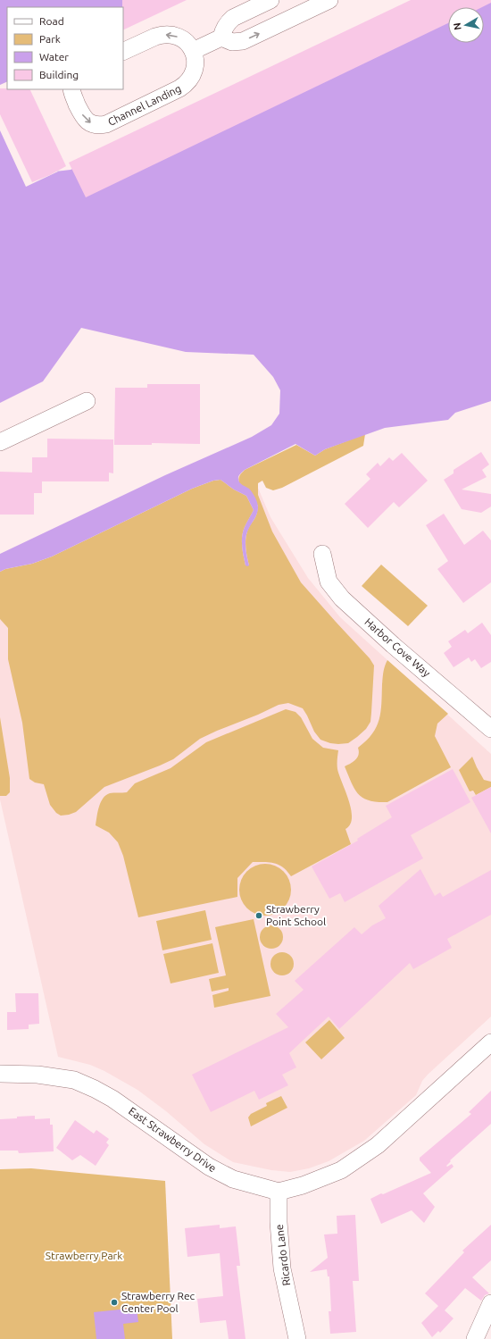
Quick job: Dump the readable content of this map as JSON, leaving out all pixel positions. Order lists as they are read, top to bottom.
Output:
{
  "streets": {
    "street": [
      "Channel Landing",
      "Harbor Cove Way",
      "East Strawberry Drive",
      "Ricardo Lane"
    ]
  },
  "crossings": [
    ["East Strawberry Drive", "Ricardo Lane"]
  ],
  "parks": ["Strawberry Park"],
  "places": ["Strawberry Point School", "Strawberry Rec Center Pool"],
  "legend": [
    "Road",
    "Park",
    "Water",
    "Building"
  ],
  "north": "left"
}
